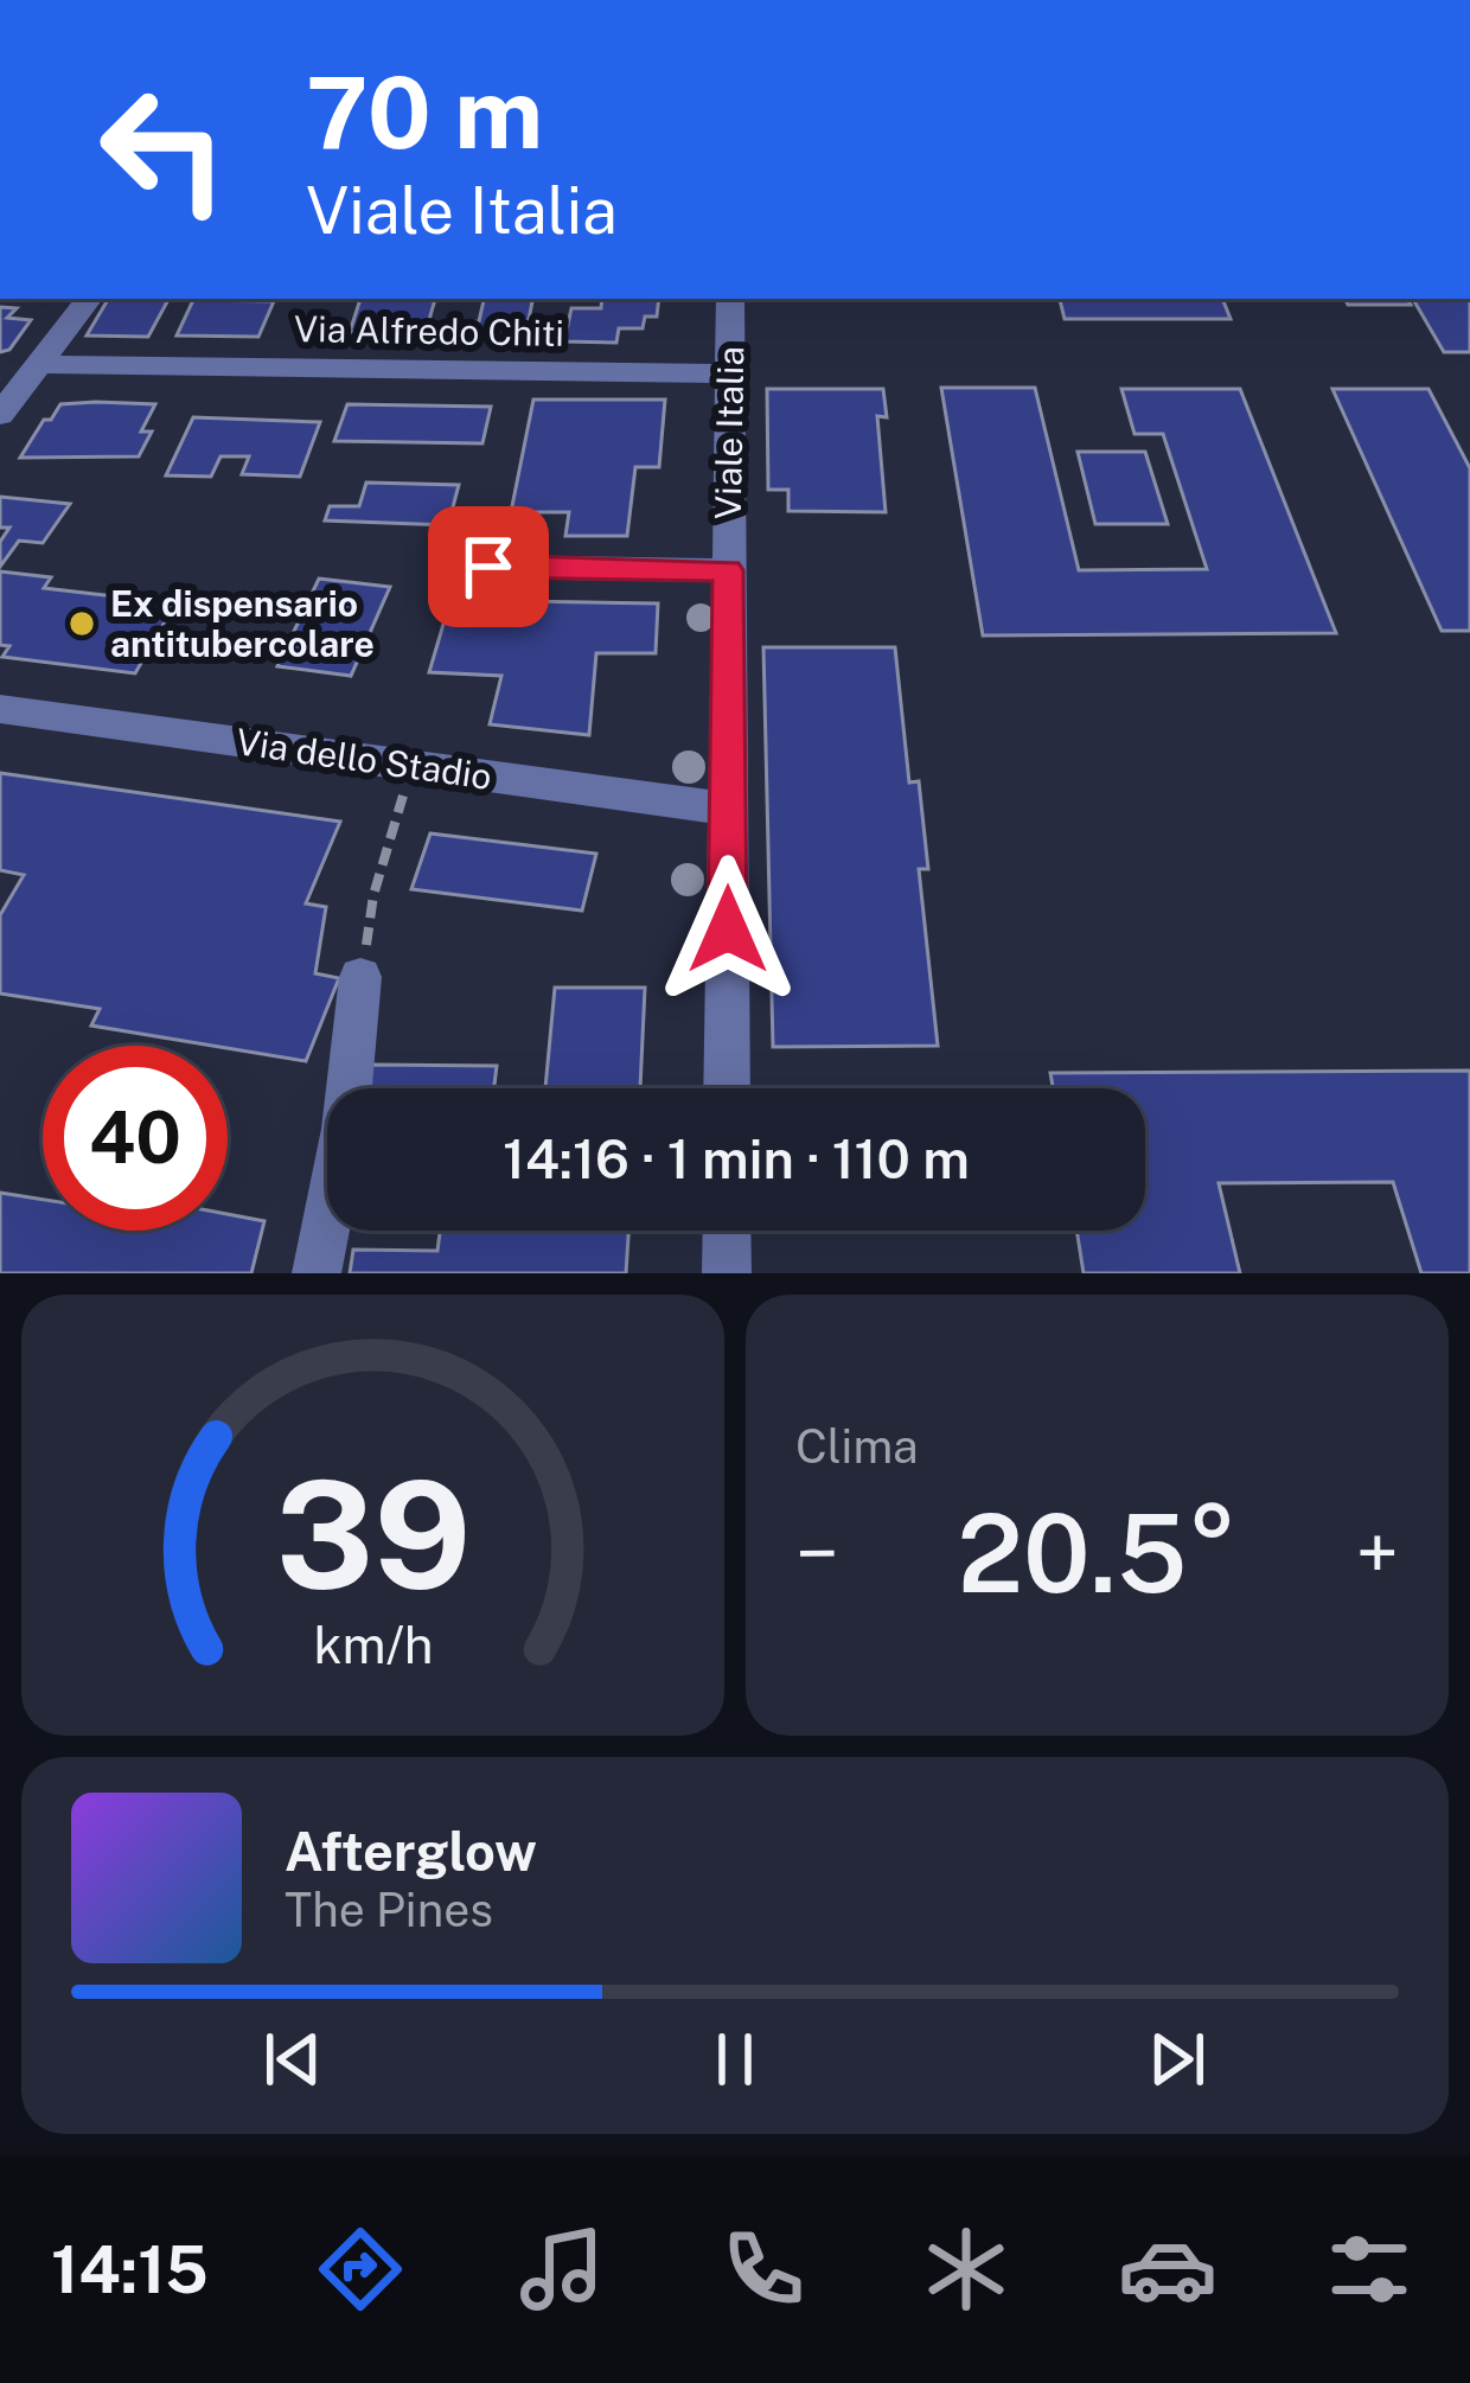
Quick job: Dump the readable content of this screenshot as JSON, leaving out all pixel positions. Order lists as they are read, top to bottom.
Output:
{
  "streets": {
    "street": ["Via Alfredo Chiti", "Viale Italia", "Via dello Stadio"]
  },
  "crossings": [
    ["Via Alfredo Chiti", "Viale Italia"],
    ["Viale Italia", "Via dello Stadio"]
  ],
  "places": ["Ex dispensario antitubercolare"],
  "page": {
    "turn": ["70 m", "Viale Italia"],
    "limit": "40",
    "trip": "14:16 · 1 min · 110 m",
    "tile": "Clima",
    "heat": ["−", "20.5°", "+"],
    "song": ["Afterglow", "The Pines"],
    "tabs": "14:15",
    "gauge": ["39", "km/h"]
  }
}
